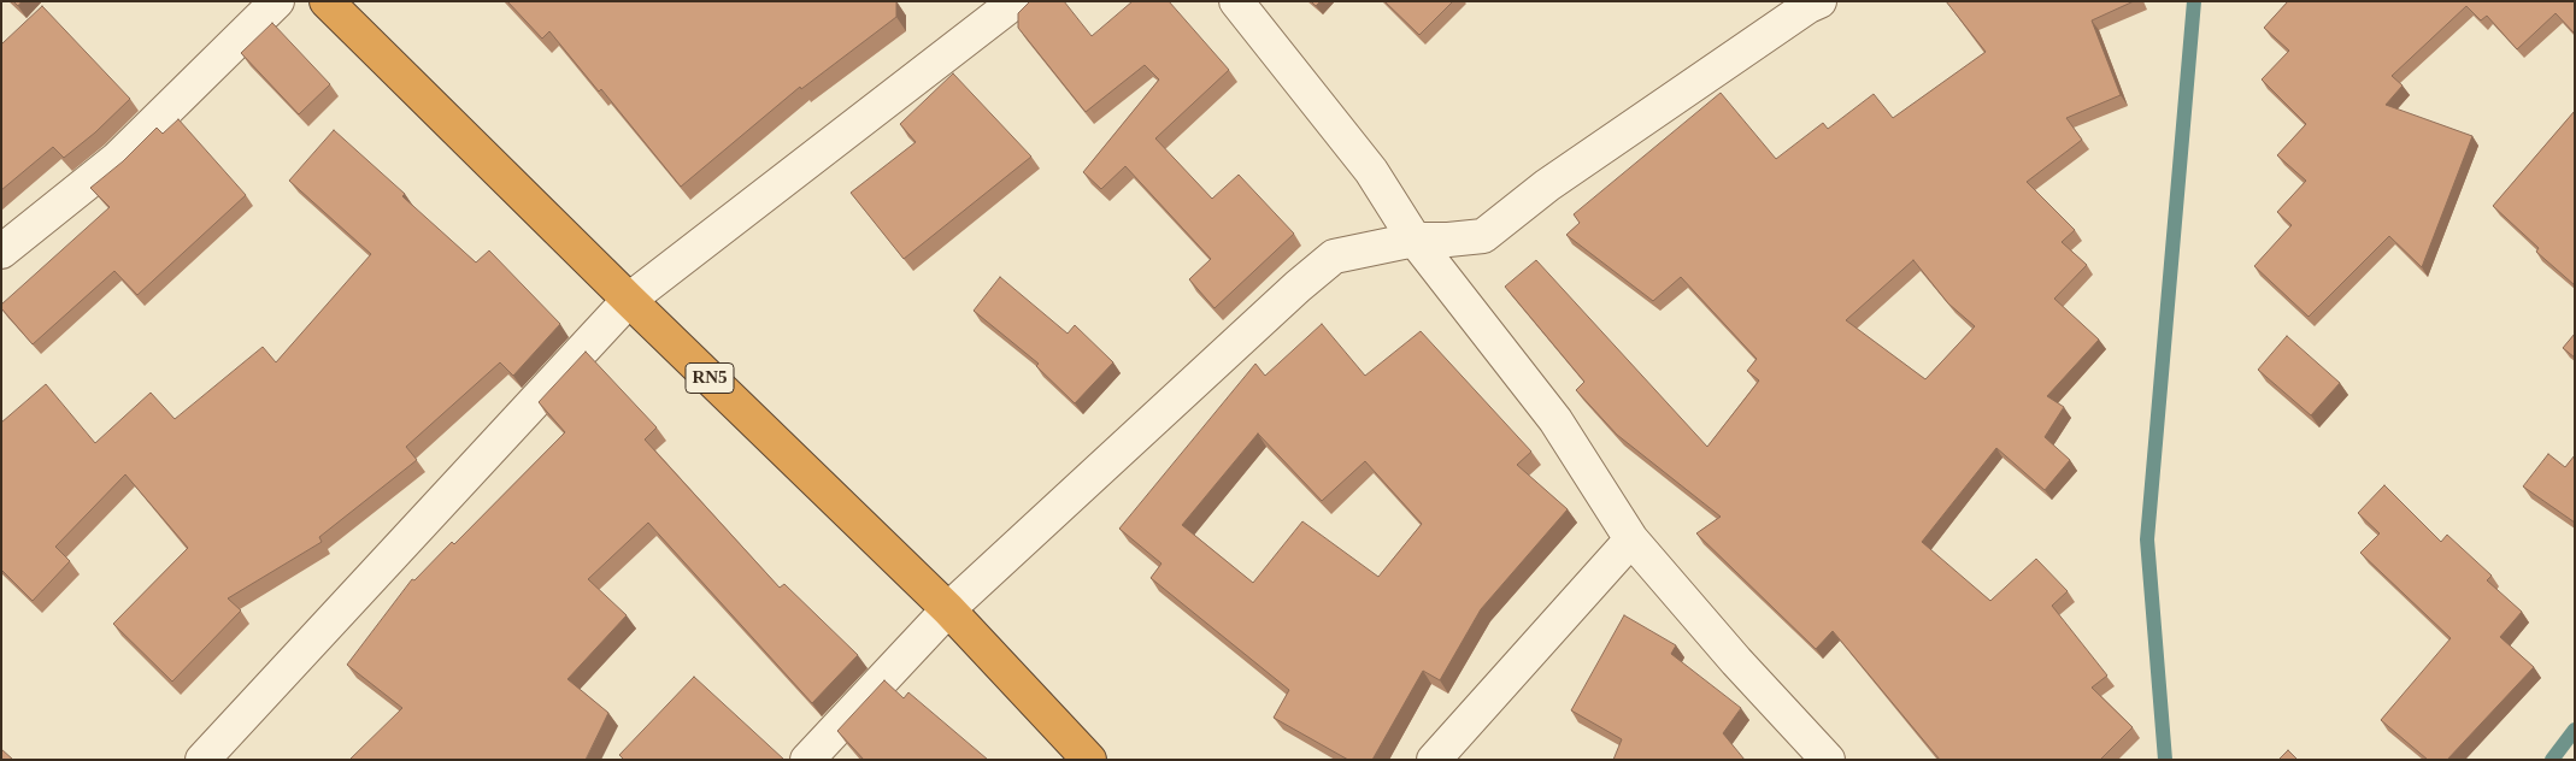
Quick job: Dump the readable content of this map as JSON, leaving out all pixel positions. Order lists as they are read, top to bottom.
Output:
{
  "streets": {
    "highway": ["RN5"]
  }
}
